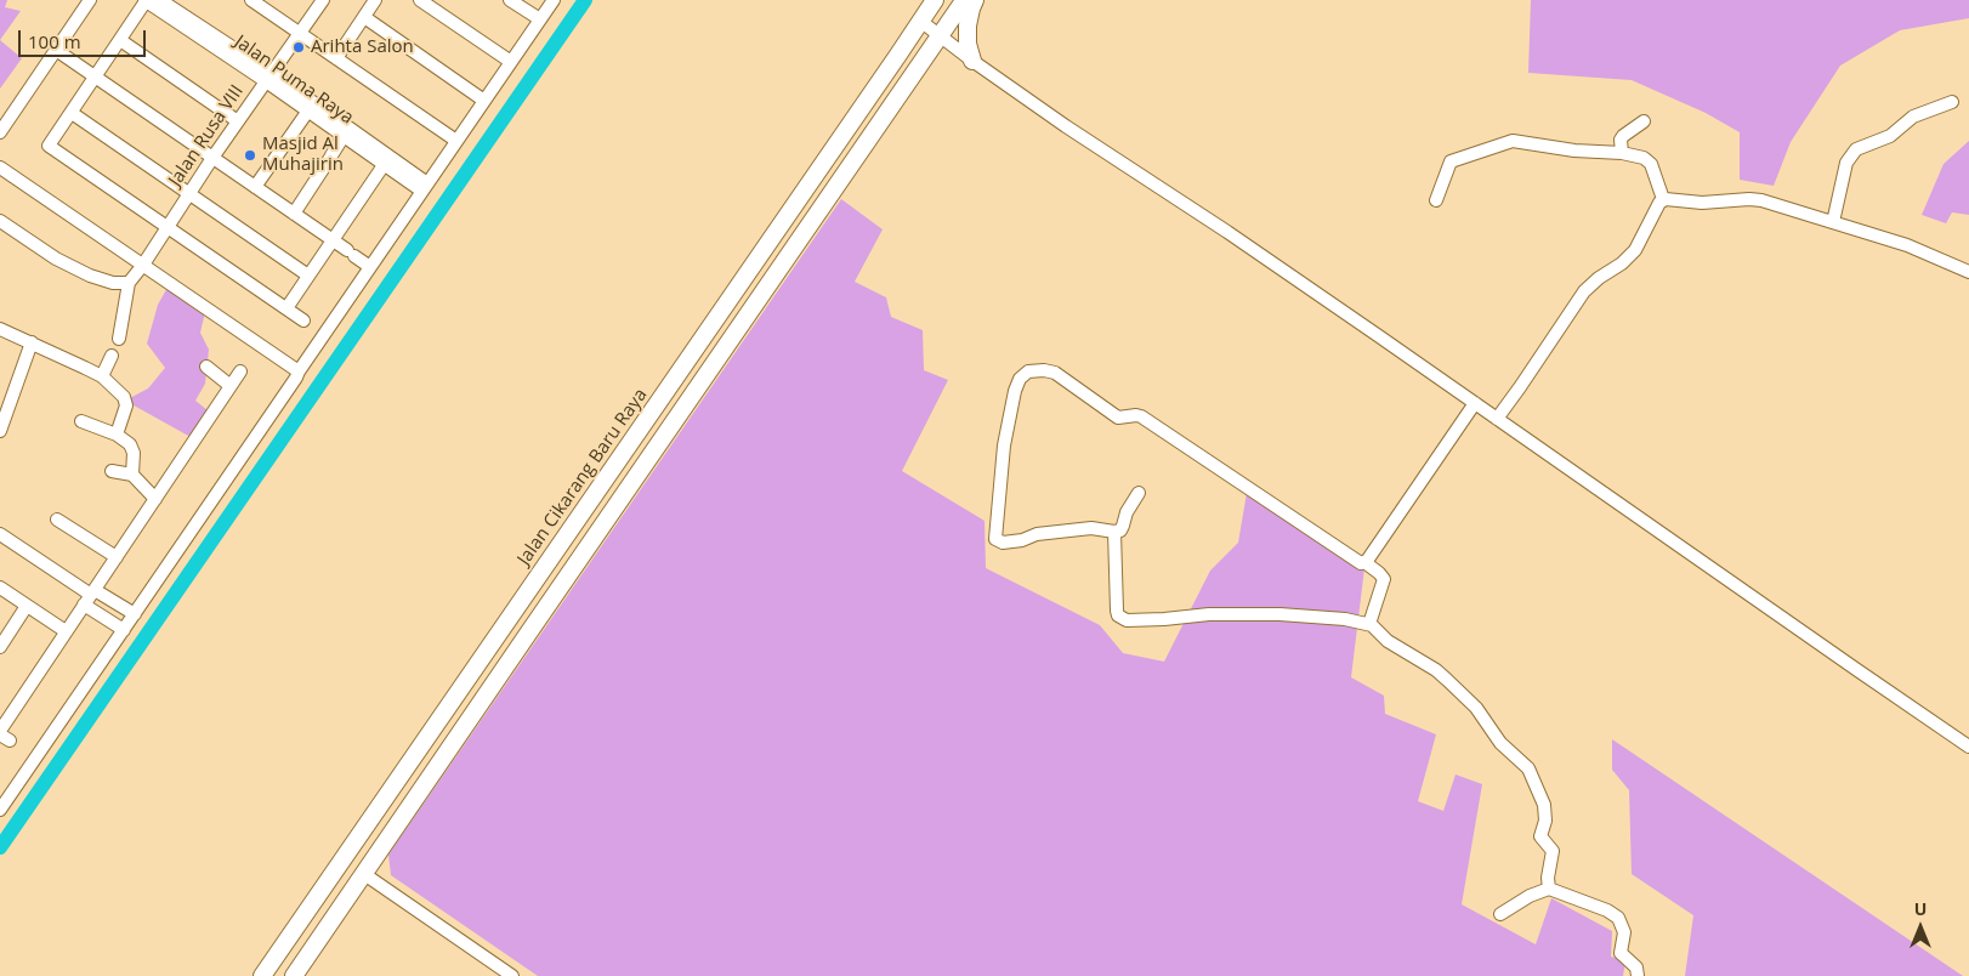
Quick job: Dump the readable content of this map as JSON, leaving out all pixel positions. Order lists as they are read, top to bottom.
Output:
{
  "streets": {
    "main road": ["Jalan Cikarang Baru Raya"],
    "street": ["Jalan Puma Raya", "Jalan Rusa VIII"]
  },
  "crossings": [
    ["Jalan Puma Raya", "Jalan Rusa VIII"]
  ],
  "places": ["Arihta Salon", "Masjid Al Muhajirin"],
  "scale_bar": "100 m",
  "north": "top"
}
